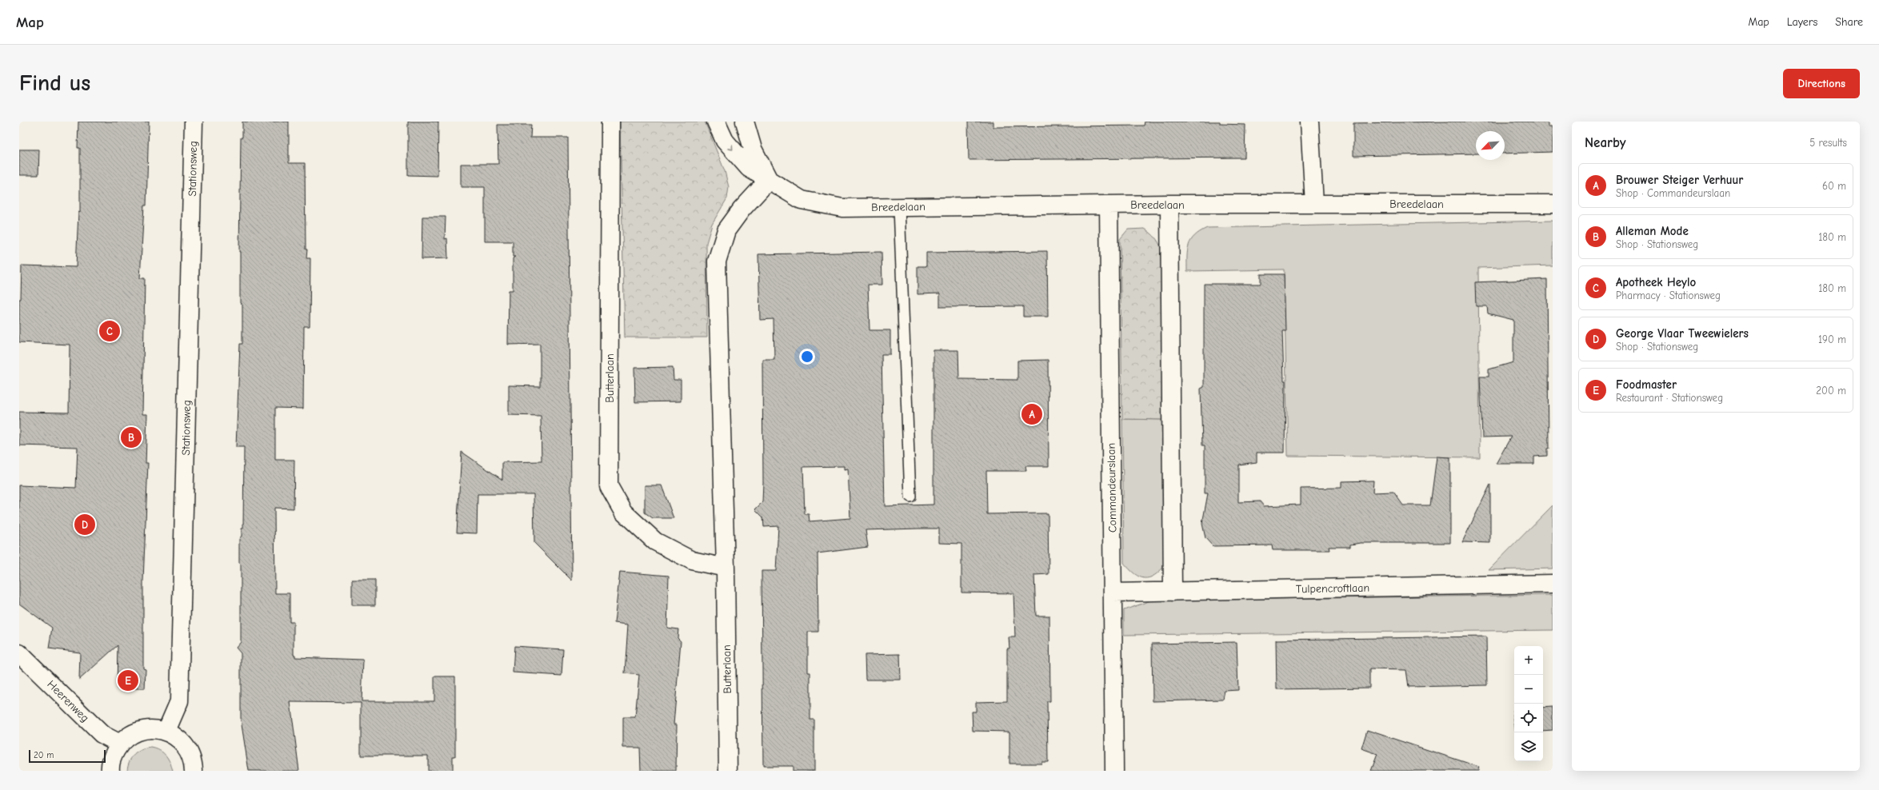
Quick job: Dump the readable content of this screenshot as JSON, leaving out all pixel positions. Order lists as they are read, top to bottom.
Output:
{
  "streets": {
    "street": [
      "Stationsweg",
      "Breedelaan",
      "Butterlaan",
      "Commandeurslaan",
      "Tulpencroftlaan",
      "Heerenweg"
    ]
  },
  "crossings": [
    ["Breedelaan", "Butterlaan"],
    ["Breedelaan", "Commandeurslaan"],
    ["Commandeurslaan", "Tulpencroftlaan"]
  ],
  "scale_bar": "20 m",
  "north": "bottom left",
  "page": {
    "header": "Map",
    "nav": ["Map", "Layers", "Share"],
    "buttons": "Directions",
    "title": "Find us",
    "heading": ["Nearby", "5 results"],
    "list": [
      {
        "mark": "A",
        "name": "Brouwer Steiger Verhuur",
        "note": "Shop · Commandeurslaan",
        "value": "60 m"
      },
      {
        "mark": "B",
        "name": "Alleman Mode",
        "note": "Shop · Stationsweg",
        "value": "180 m"
      },
      {
        "mark": "C",
        "name": "Apotheek Heylo",
        "note": "Pharmacy · Stationsweg",
        "value": "180 m"
      },
      {
        "mark": "D",
        "name": "George Vlaar Tweewielers",
        "note": "Shop · Stationsweg",
        "value": "190 m"
      },
      {
        "mark": "E",
        "name": "Foodmaster",
        "note": "Restaurant · Stationsweg",
        "value": "200 m"
      }
    ],
    "pins": [
      "C",
      "A",
      "B",
      "D",
      "E"
    ],
    "map_buttons": ["+", "−"],
    "scale": "20 m"
  }
}
